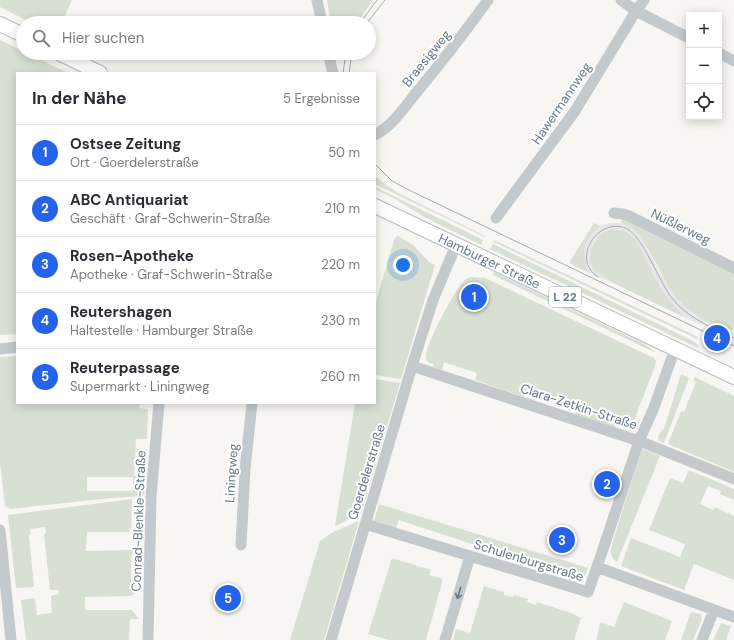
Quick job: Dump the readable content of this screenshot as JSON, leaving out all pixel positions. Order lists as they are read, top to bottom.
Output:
{
  "streets": {
    "main road": ["Hamburger Straße", "L 22"],
    "street": [
      "Braesigweg",
      "Hawermannweg",
      "Nüßlerweg",
      "Clara-Zetkin-Straße",
      "Goerdelerstraße",
      "Liningweg",
      "Conrad-Blenkle-Straße",
      "Schulenburgstraße"
    ]
  },
  "crossings": [
    ["Hamburger Straße", "Goerdelerstraße"],
    ["Clara-Zetkin-Straße", "Goerdelerstraße"],
    ["Goerdelerstraße", "Schulenburgstraße"]
  ],
  "page": {
    "map_buttons": ["+", "−"],
    "search": "Hier suchen",
    "heading": ["In der Nähe", "5 Ergebnisse"],
    "list": [
      {
        "mark": "1",
        "name": "Ostsee Zeitung",
        "note": "Ort · Goerdelerstraße",
        "value": "50 m"
      },
      {
        "mark": "2",
        "name": "ABC Antiquariat",
        "note": "Geschäft · Graf-Schwerin-Straße",
        "value": "210 m"
      },
      {
        "mark": "3",
        "name": "Rosen-Apotheke",
        "note": "Apotheke · Graf-Schwerin-Straße",
        "value": "220 m"
      },
      {
        "mark": "4",
        "name": "Reutershagen",
        "note": "Haltestelle · Hamburger Straße",
        "value": "230 m"
      },
      {
        "mark": "5",
        "name": "Reuterpassage",
        "note": "Supermarkt · Liningweg",
        "value": "260 m"
      }
    ],
    "pins": [
      "1",
      "4",
      "2",
      "3",
      "5"
    ]
  }
}
